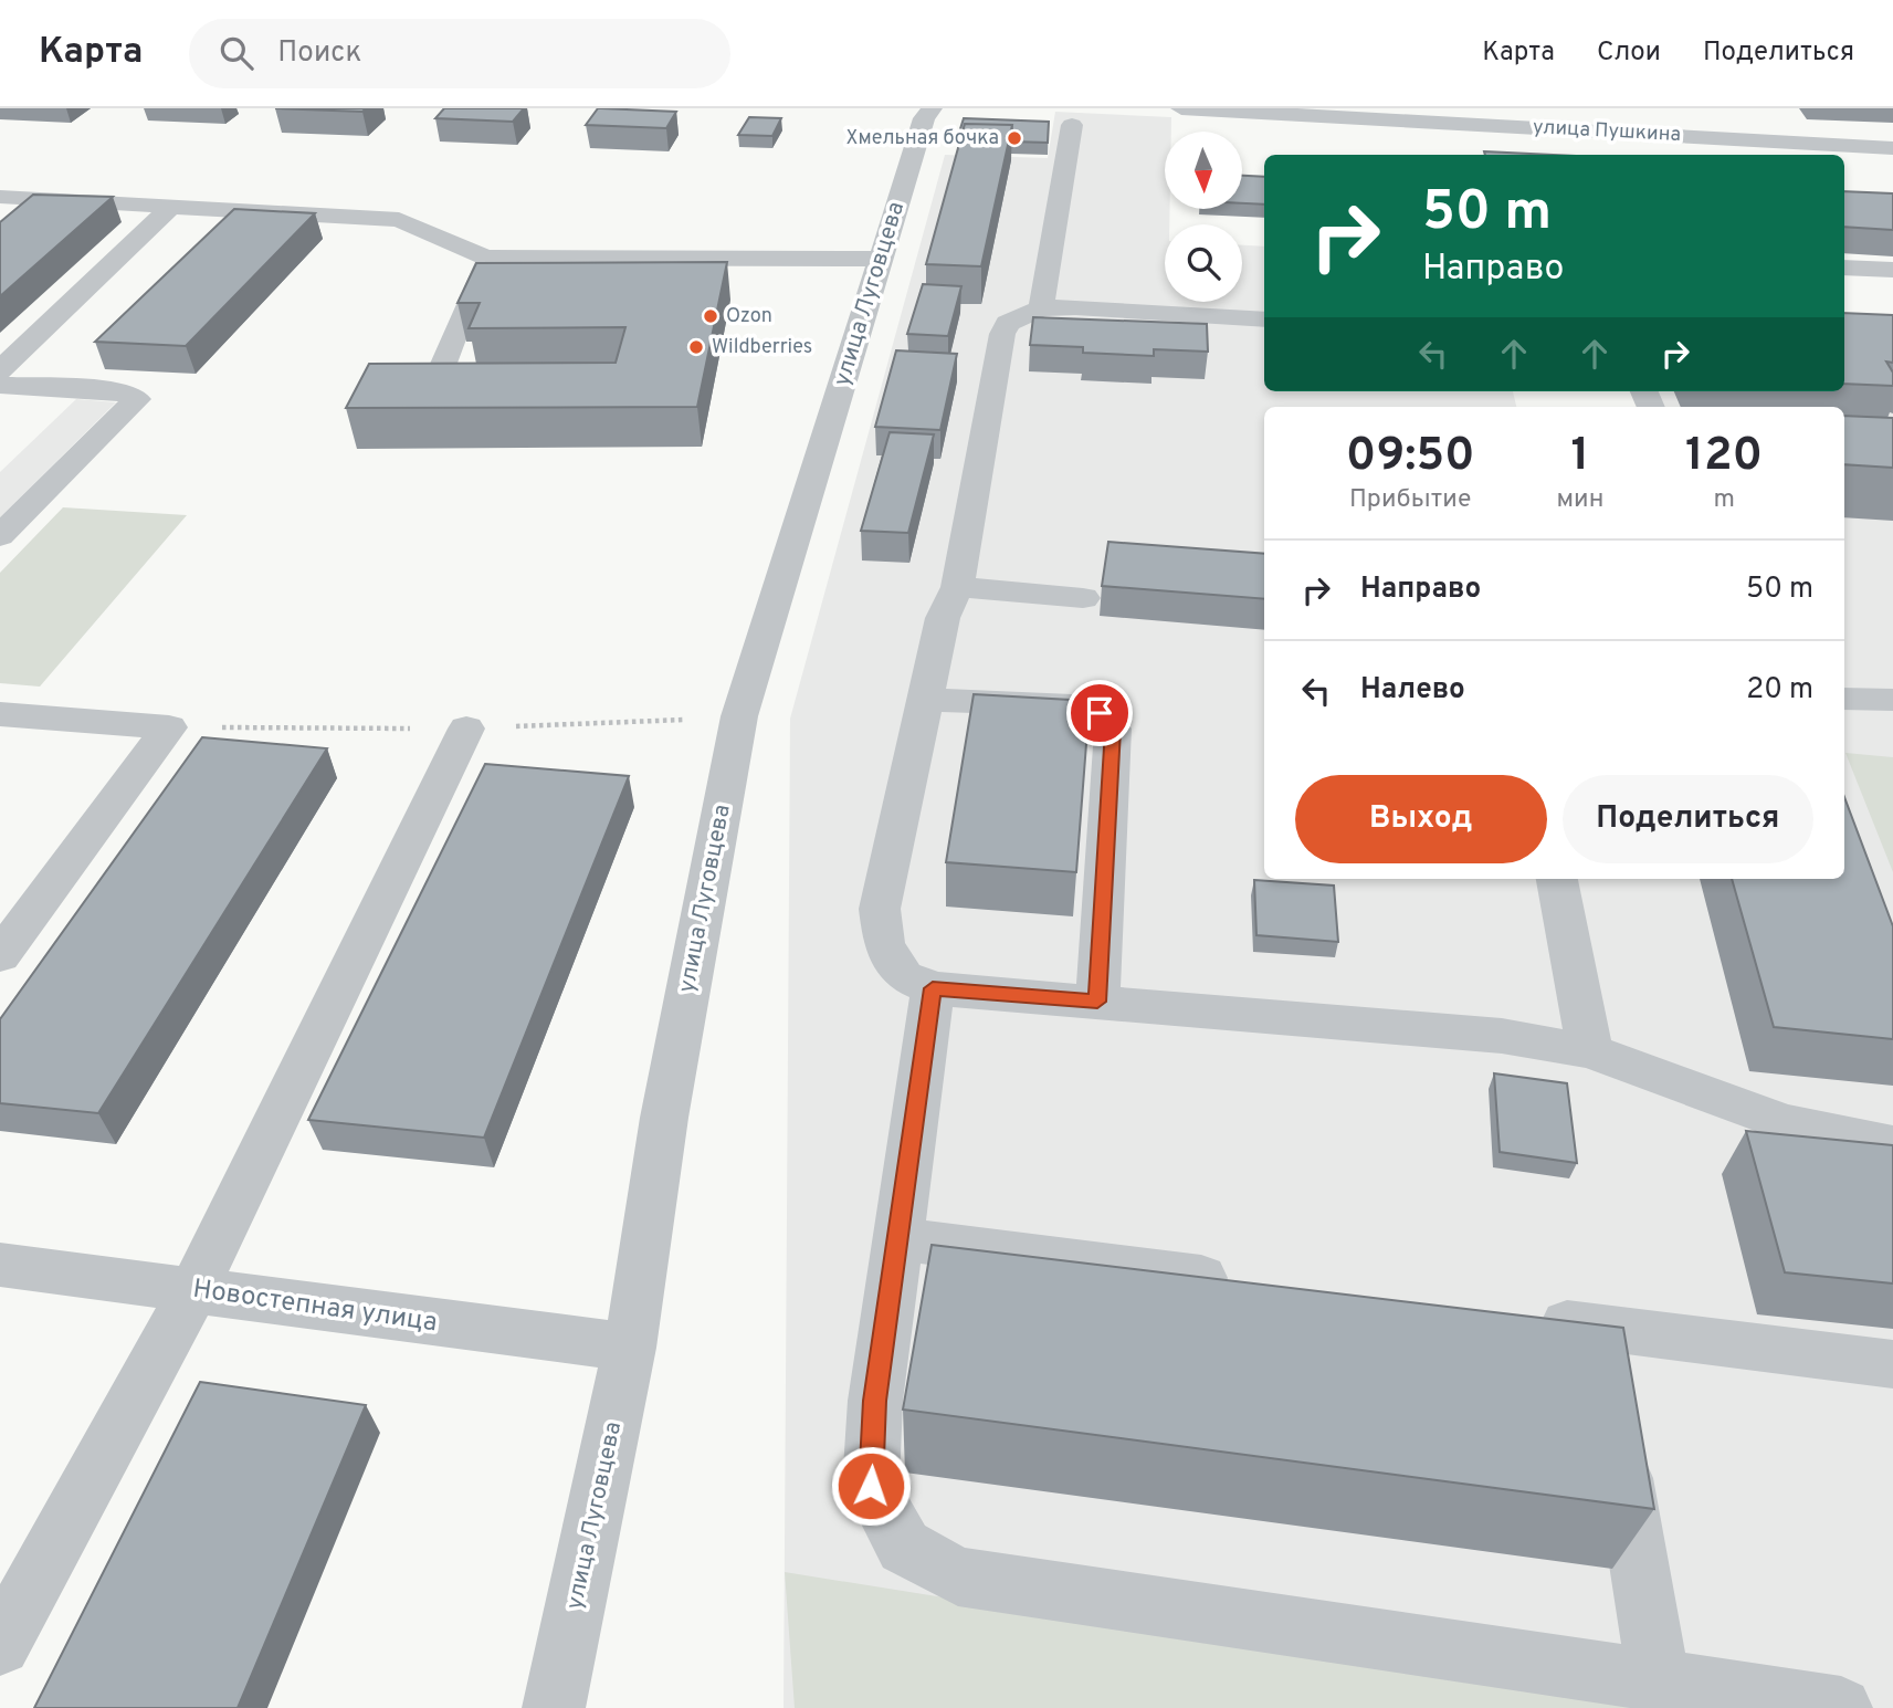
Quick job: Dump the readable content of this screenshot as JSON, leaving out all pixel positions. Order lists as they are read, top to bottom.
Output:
{
  "streets": {
    "street": ["улица Пушкина", "улица Луговцева", "Новостепная улица"]
  },
  "crossings": [
    ["улица Луговцева", "Новостепная улица"]
  ],
  "places": ["Хмельная бочка", "Ozon", "Wildberries"],
  "north": "bottom",
  "page": {
    "header": "Карта",
    "search": "Поиск",
    "nav": ["Карта", "Слои", "Поделиться"],
    "turn": ["50 m", "Направо"],
    "eta": [
      "09:50",
      "Прибытие",
      "1",
      "мин",
      "120",
      "m"
    ],
    "list": [
      {
        "name": "Направо",
        "value": "50 m"
      },
      {
        "name": "Налево",
        "value": "20 m"
      }
    ],
    "buttons": ["Выход", "Поделиться"]
  }
}
